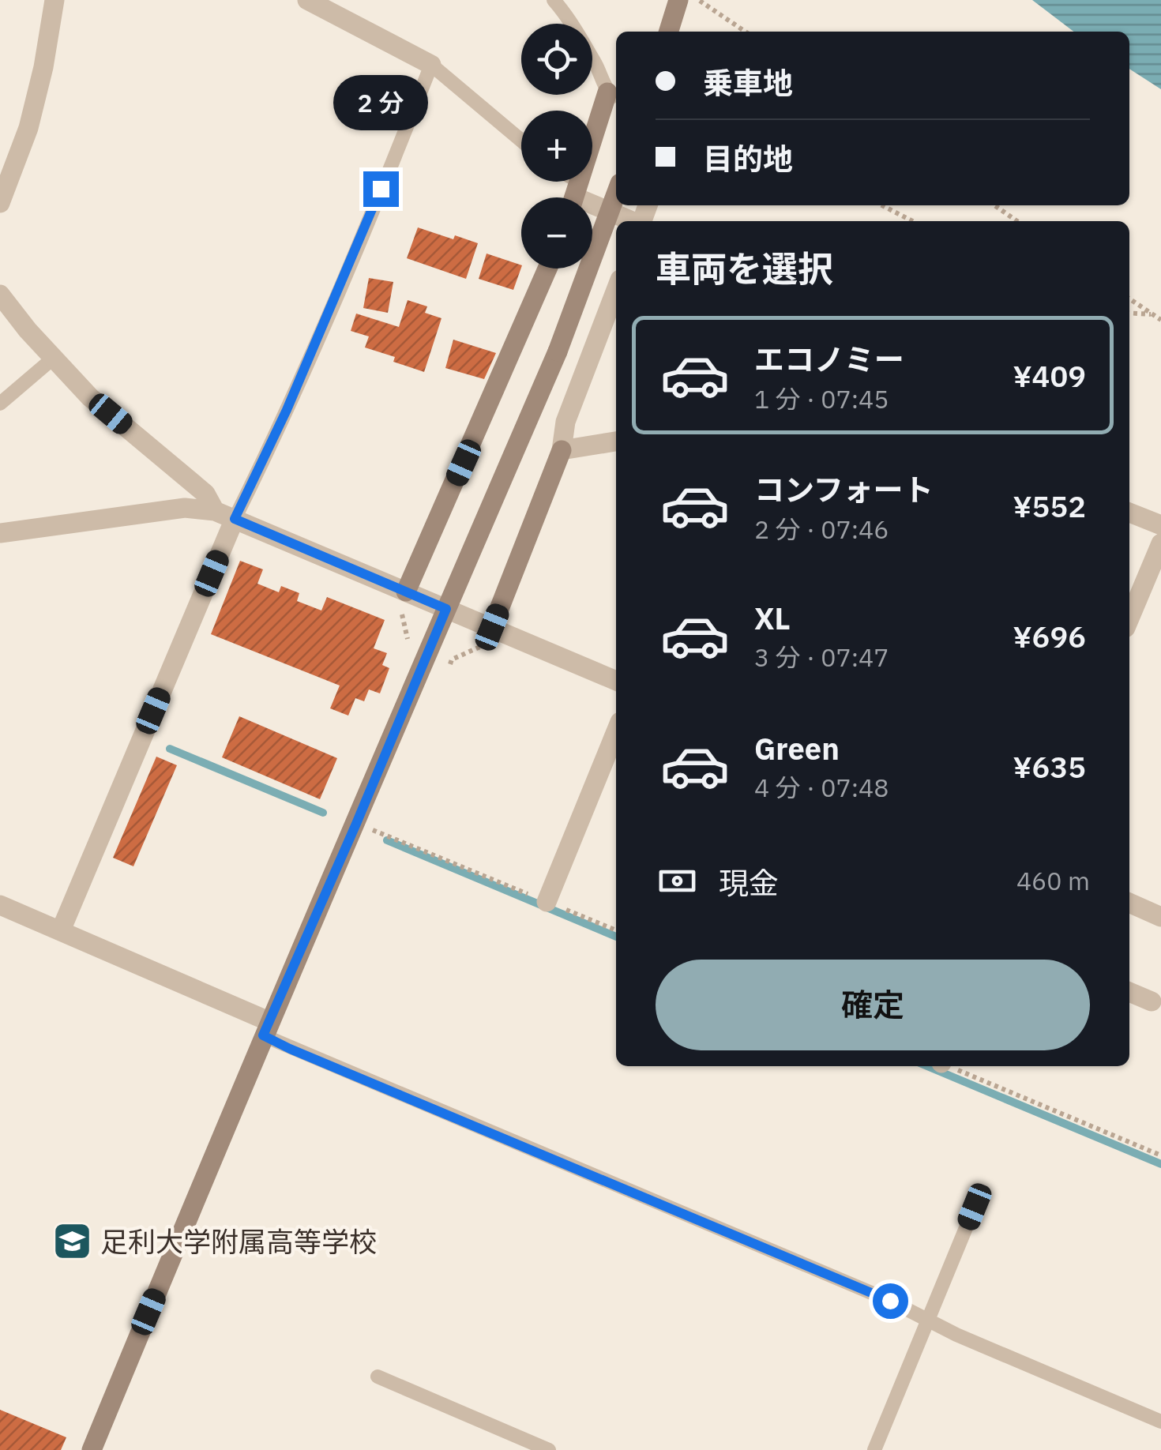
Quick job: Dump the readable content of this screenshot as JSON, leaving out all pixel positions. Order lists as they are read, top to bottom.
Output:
{
  "places": {
    "school or university": ["足利大学附属高等学校"]
  },
  "page": {
    "map_buttons": ["+", "−"],
    "banner": ["乗車地", "目的地"],
    "bubble": "2 分",
    "heading": "車両を選択",
    "list": [
      {
        "name": "エコノミー",
        "note": "1 分 · 07:45",
        "value": "¥409"
      },
      {
        "name": "コンフォート",
        "note": "2 分 · 07:46",
        "value": "¥552"
      },
      {
        "name": "XL",
        "note": "3 分 · 07:47",
        "value": "¥696"
      },
      {
        "name": "Green",
        "note": "4 分 · 07:48",
        "value": "¥635"
      }
    ],
    "pay": ["現金", "460 m"],
    "buttons": "確定"
  }
}
